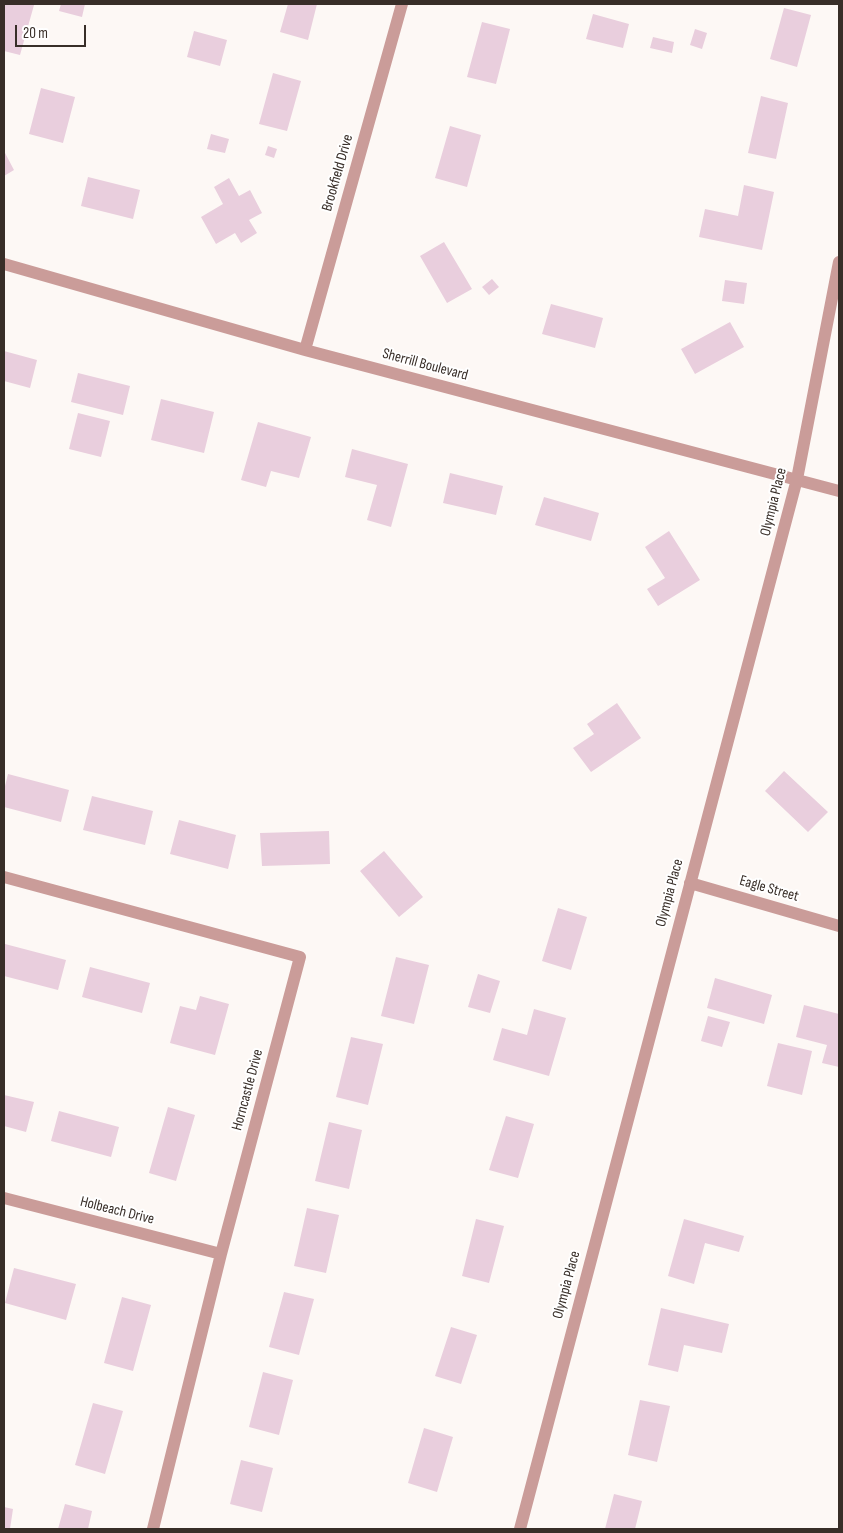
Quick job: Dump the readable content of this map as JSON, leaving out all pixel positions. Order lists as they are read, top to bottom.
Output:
{
  "streets": {
    "street": [
      "Brookfield Drive",
      "Sherrill Boulevard",
      "Olympia Place",
      "Eagle Street",
      "Horncastle Drive",
      "Holbeach Drive"
    ]
  },
  "crossings": [
    ["Brookfield Drive", "Sherrill Boulevard"],
    ["Sherrill Boulevard", "Olympia Place"],
    ["Olympia Place", "Eagle Street"],
    ["Horncastle Drive", "Holbeach Drive"]
  ],
  "scale_bar": "20 m"
}
